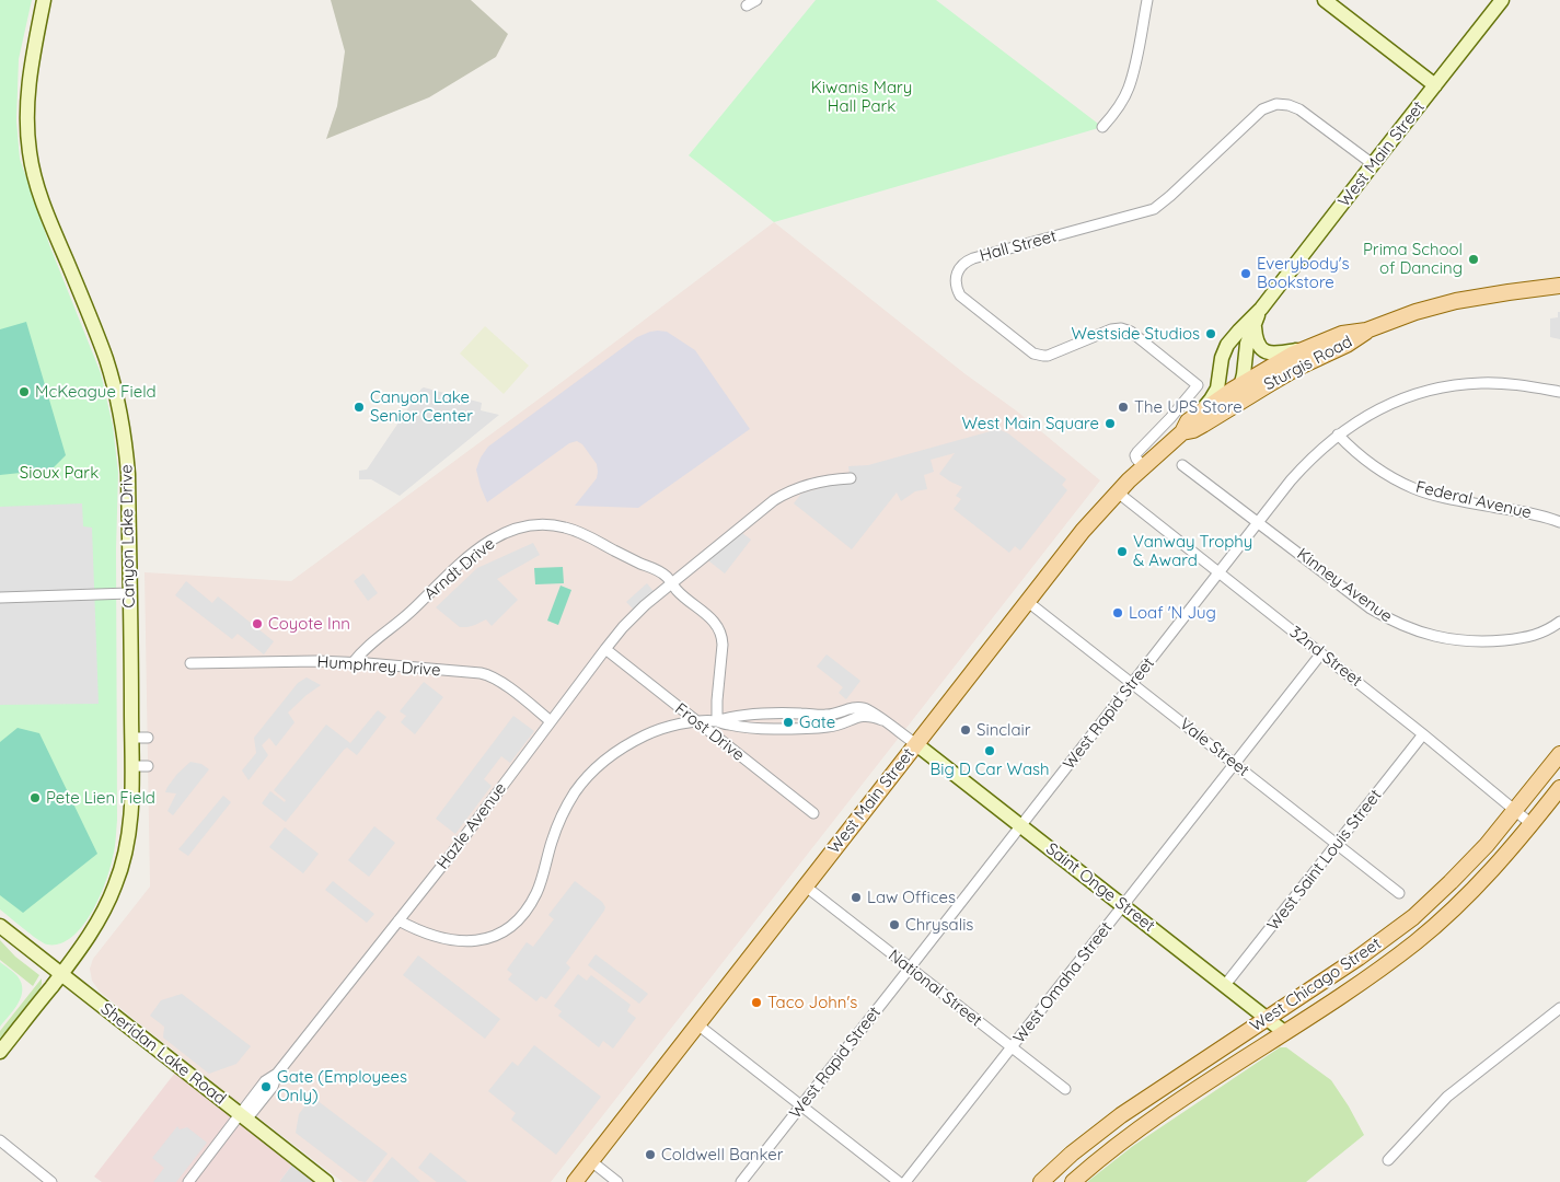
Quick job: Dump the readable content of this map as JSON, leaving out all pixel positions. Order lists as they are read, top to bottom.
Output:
{
  "streets": {
    "main road": ["West Main Street", "Sturgis Road", "West Chicago Street"],
    "street": [
      "Hall Street",
      "Federal Avenue",
      "Canyon Lake Drive",
      "Arndt Drive",
      "Kinney Avenue",
      "32nd Street",
      "Humphrey Drive",
      "West Rapid Street",
      "Frost Drive",
      "Vale Street",
      "Hazle Avenue",
      "West Saint Louis Street",
      "Saint Onge Street",
      "West Omaha Street",
      "National Street",
      "Sheridan Lake Road"
    ]
  },
  "crossings": [
    ["West Main Street", "Hall Street"],
    ["West Main Street", "Sturgis Road"],
    ["West Main Street", "32nd Street"],
    ["West Main Street", "Vale Street"],
    ["West Main Street", "Saint Onge Street"],
    ["West Main Street", "National Street"],
    ["Federal Avenue", "West Rapid Street"],
    ["Canyon Lake Drive", "Sheridan Lake Road"],
    ["Arndt Drive", "Humphrey Drive"],
    ["Arndt Drive", "Hazle Avenue"],
    ["Kinney Avenue", "West Rapid Street"],
    ["32nd Street", "West Rapid Street"],
    ["32nd Street", "West Saint Louis Street"],
    ["32nd Street", "West Omaha Street"],
    ["32nd Street", "West Chicago Street"],
    ["Humphrey Drive", "Hazle Avenue"],
    ["West Rapid Street", "Vale Street"],
    ["West Rapid Street", "Saint Onge Street"],
    ["West Rapid Street", "National Street"],
    ["Frost Drive", "Hazle Avenue"],
    ["Vale Street", "West Saint Louis Street"],
    ["Vale Street", "West Omaha Street"],
    ["Hazle Avenue", "Sheridan Lake Road"],
    ["West Saint Louis Street", "Saint Onge Street"],
    ["Saint Onge Street", "West Omaha Street"],
    ["Saint Onge Street", "West Chicago Street"],
    ["West Omaha Street", "National Street"]
  ],
  "parks": ["Kiwanis Mary Hall Park", "Sioux Park"],
  "places": [
    "Prima School of Dancing",
    "Everybody's Bookstore",
    "Westside Studios",
    "McKeague Field",
    "Canyon Lake Senior Center",
    "The UPS Store",
    "West Main Square",
    "Vanway Trophy & Award",
    "Loaf 'N Jug",
    "Coyote Inn",
    "Gate",
    "Sinclair",
    "Big D Car Wash",
    "Pete Lien Field",
    "Law Offices",
    "Chrysalis",
    "Taco John's",
    "Gate (Employees Only)",
    "Coldwell Banker"
  ]
}
